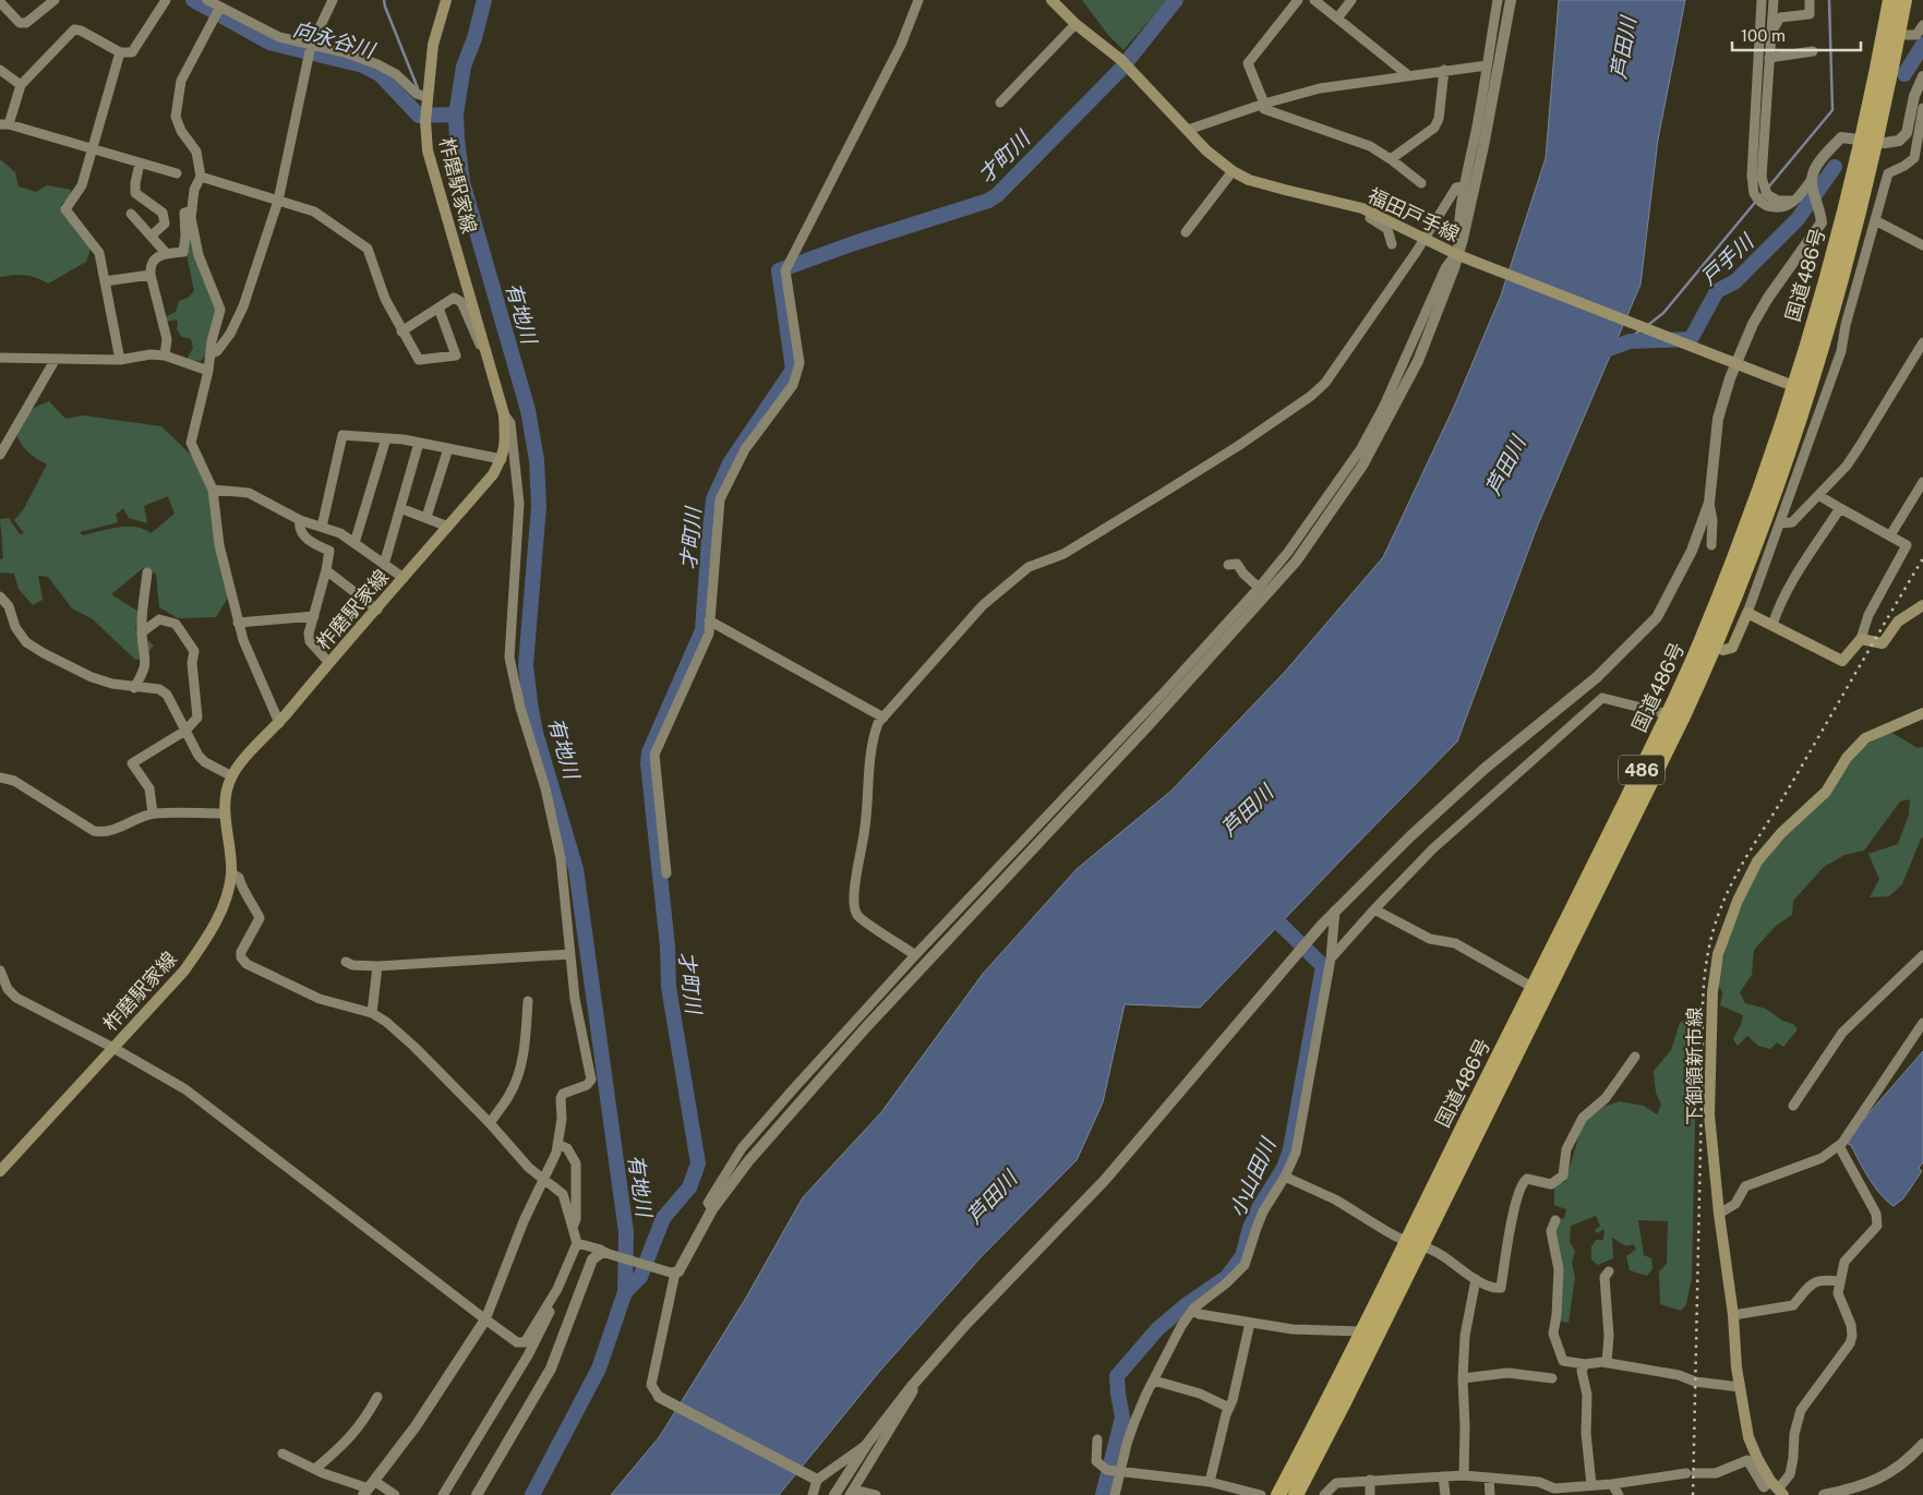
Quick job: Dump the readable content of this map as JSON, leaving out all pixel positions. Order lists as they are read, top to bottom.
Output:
{
  "streets": {
    "highway": ["国道486号", "486"],
    "main road": ["柞磨駅家線", "福田戸手線", "下御領新市線"]
  },
  "crossings": [
    ["福田戸手線", "国道486号"]
  ],
  "water": [
    "向永谷川",
    "芦田川",
    "才町川",
    "戸手川",
    "有地川",
    "小山田川"
  ],
  "scale_bar": "100 m"
}
